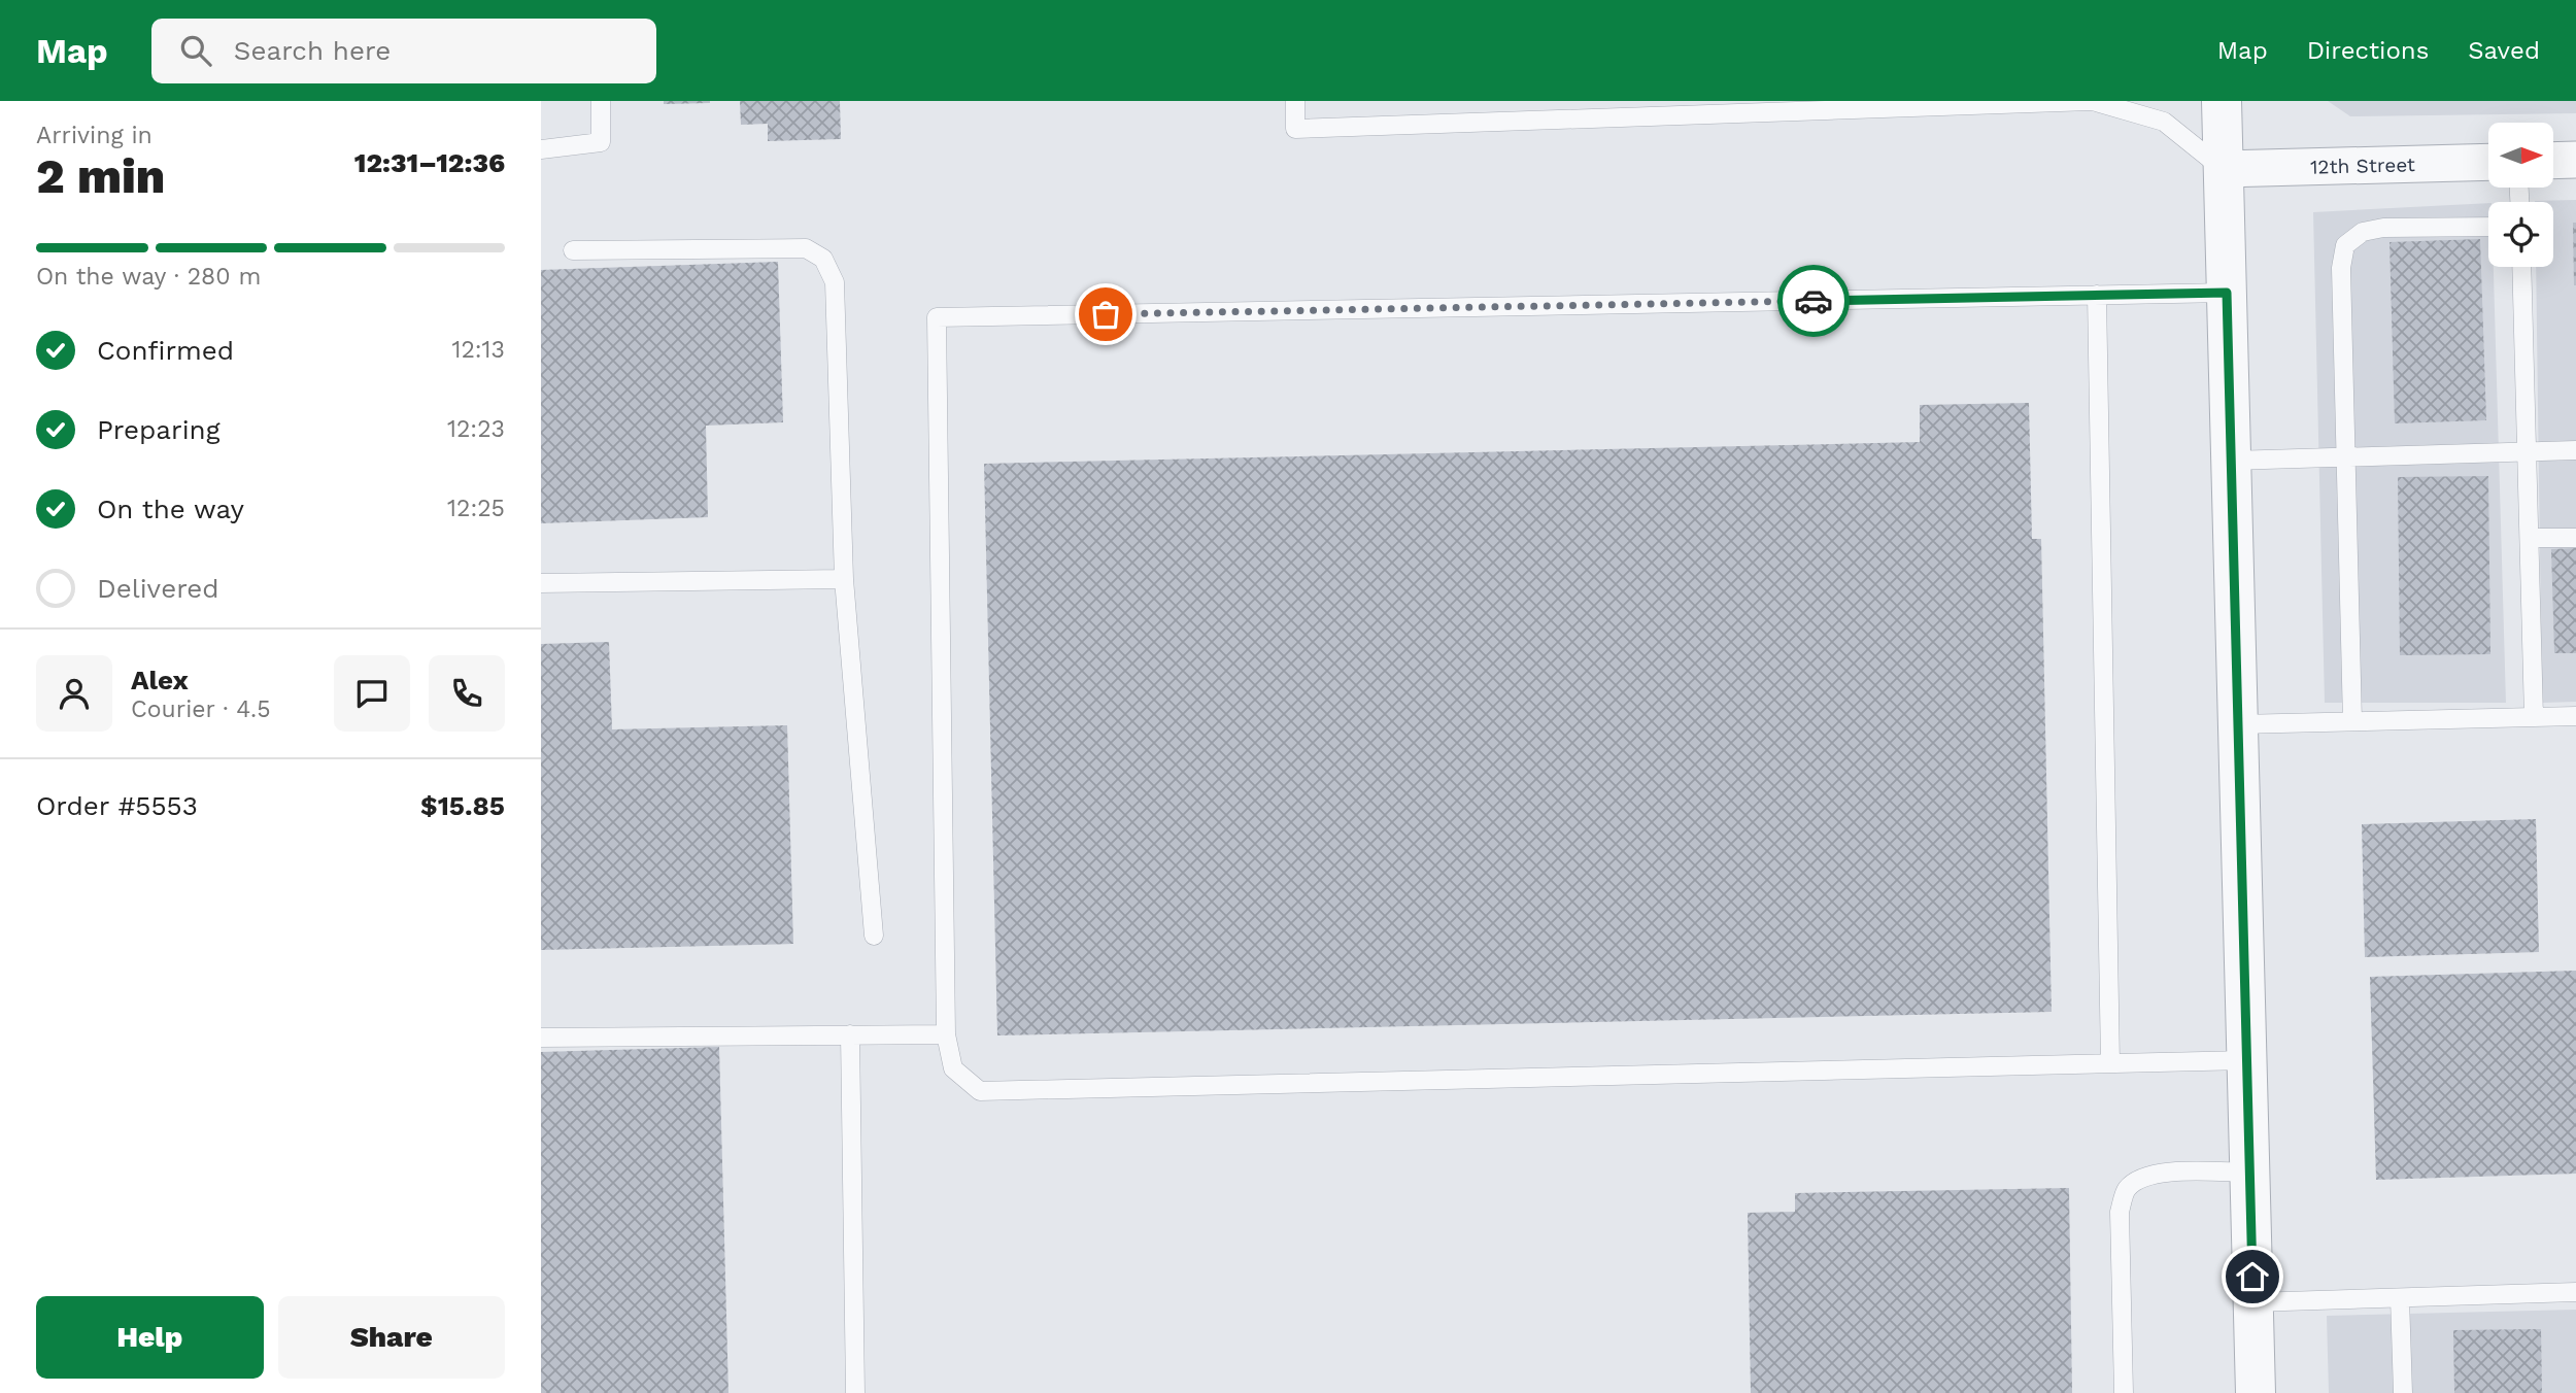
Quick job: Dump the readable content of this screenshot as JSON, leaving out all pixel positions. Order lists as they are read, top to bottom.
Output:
{
  "streets": {
    "street": ["12th Street"]
  },
  "north": "right",
  "page": {
    "header": "Map",
    "search": "Search here",
    "nav": ["Map", "Directions", "Saved"],
    "heading": ["2 min", "Arriving in", "12:31–12:36"],
    "panel": [
      "Alex",
      "Courier · 4.5",
      "Order #5553",
      "$15.85"
    ],
    "bar": "On the way · 280 m",
    "list": [
      ["Confirmed", "12:13"],
      ["Preparing", "12:23"],
      ["On the way", "12:25"],
      "Delivered"
    ],
    "buttons": ["Help", "Share"]
  }
}
